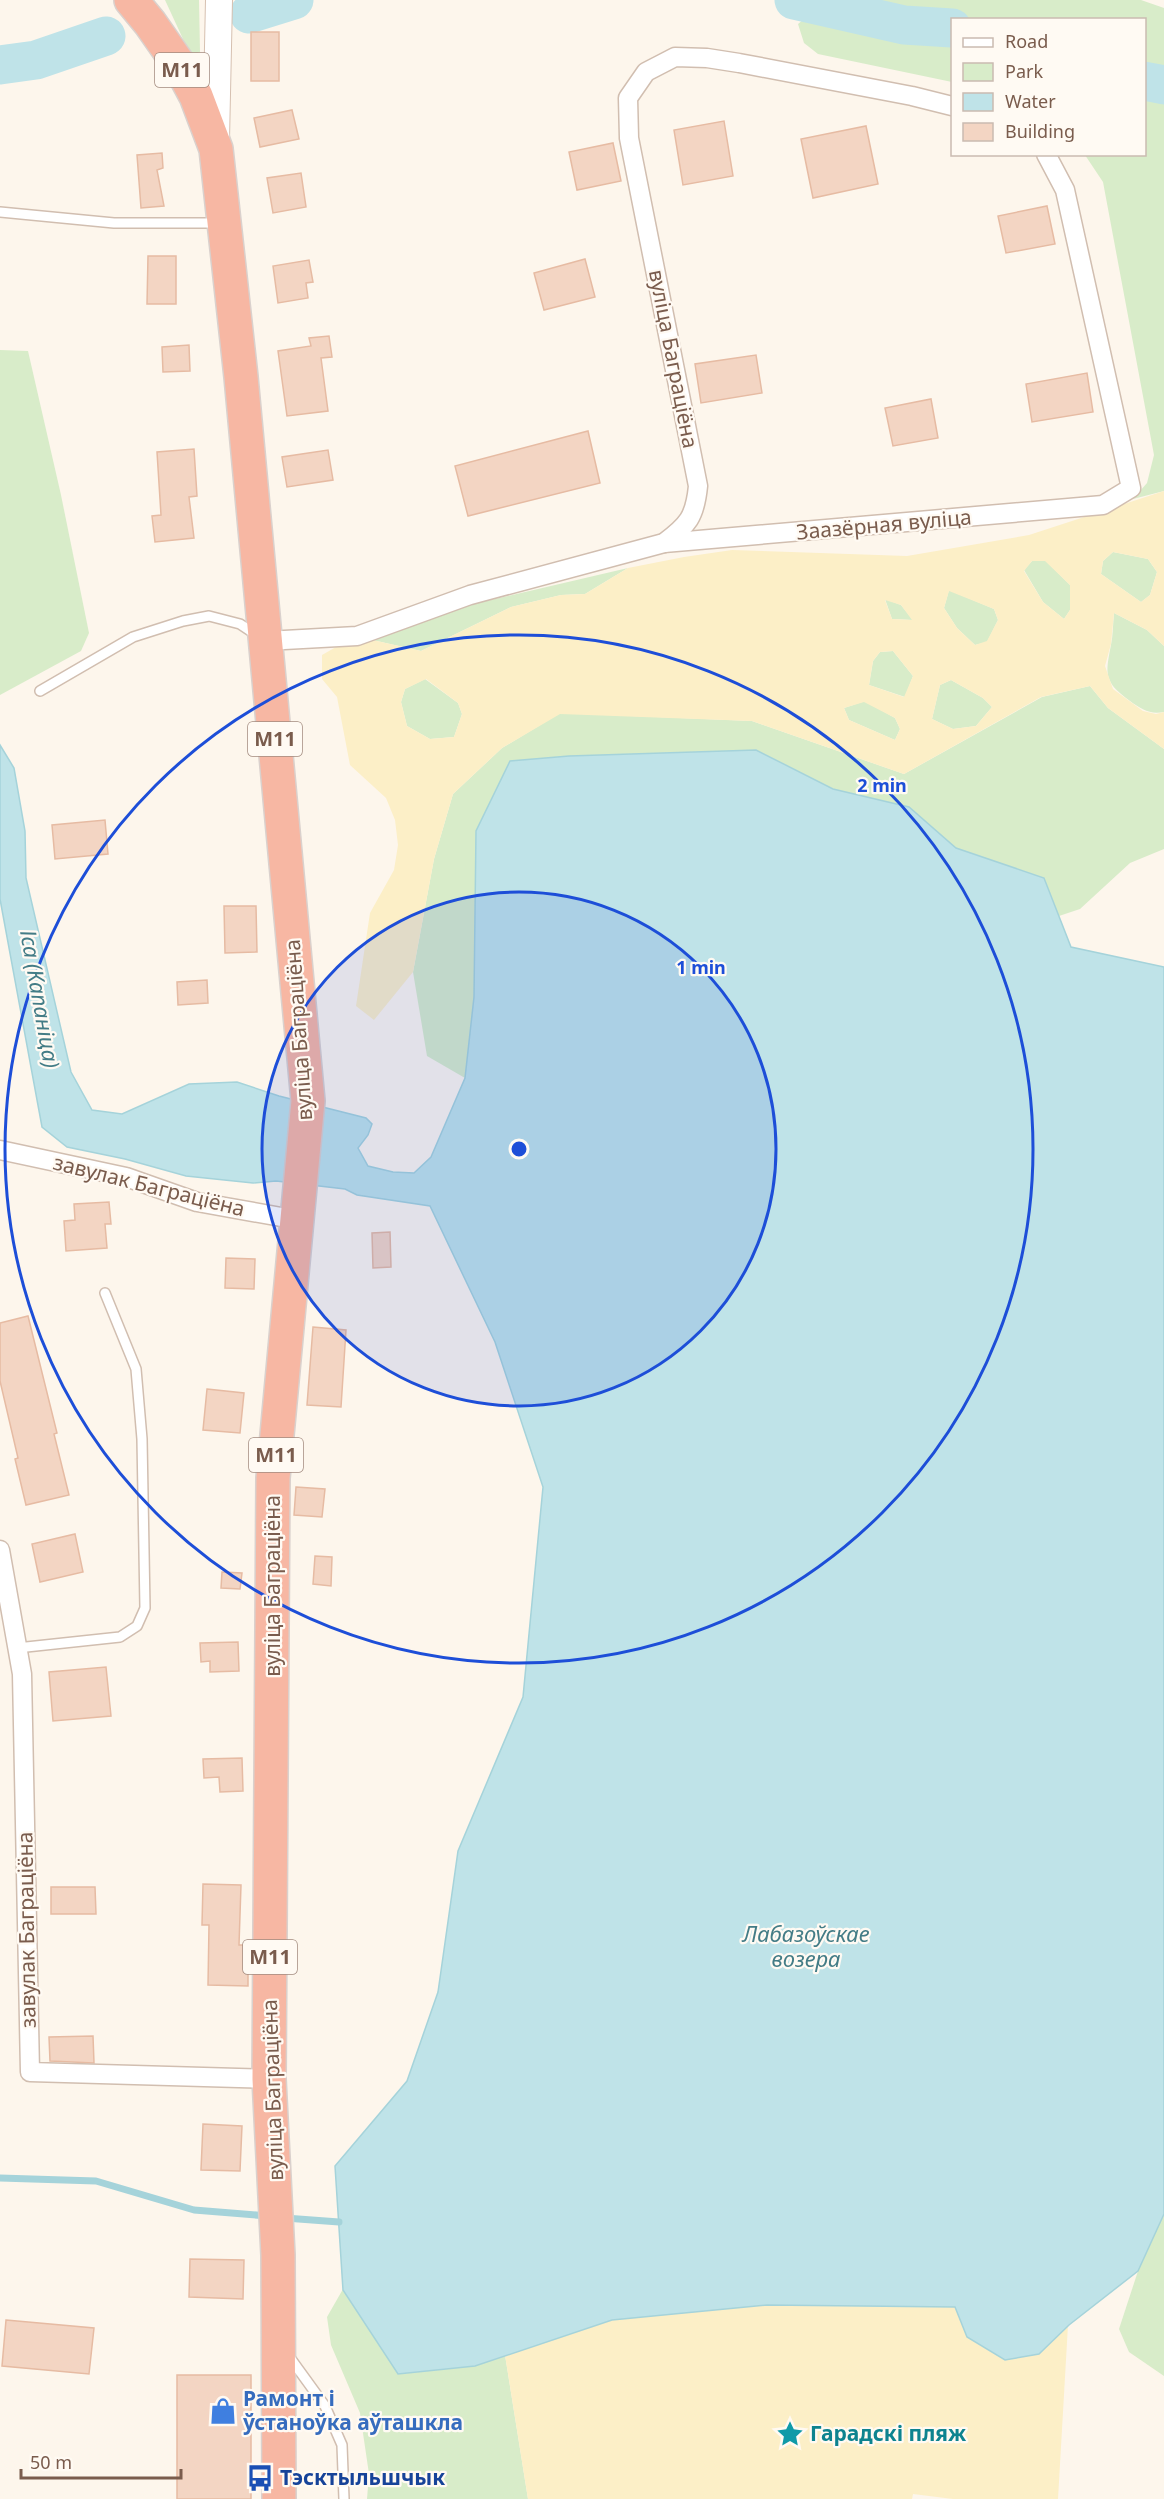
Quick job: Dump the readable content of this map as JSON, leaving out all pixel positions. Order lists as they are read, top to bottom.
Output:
{
  "streets": {
    "highway": ["М11", "вуліца Баграціёна"],
    "street": ["Заазёрная вуліца", "завулак Баграціёна"]
  },
  "crossings": [
    ["М11", "вуліца Баграціёна"],
    ["вуліца Баграціёна", "Заазёрная вуліца"],
    ["вуліца Баграціёна", "завулак Баграціёна"]
  ],
  "water": ["Іса (Капаніца)", "Лабазоўскае возера"],
  "places": {
    "shop": ["Рамонт і ўстаноўка аўташкла"],
    "place": ["Гарадскі пляж"],
    "bus stop": ["Тэсктыльшчык"]
  },
  "legend": [
    "Road",
    "Park",
    "Water",
    "Building"
  ],
  "scale_bar": "50 m",
  "rings": ["2 min", "1 min"]
}
